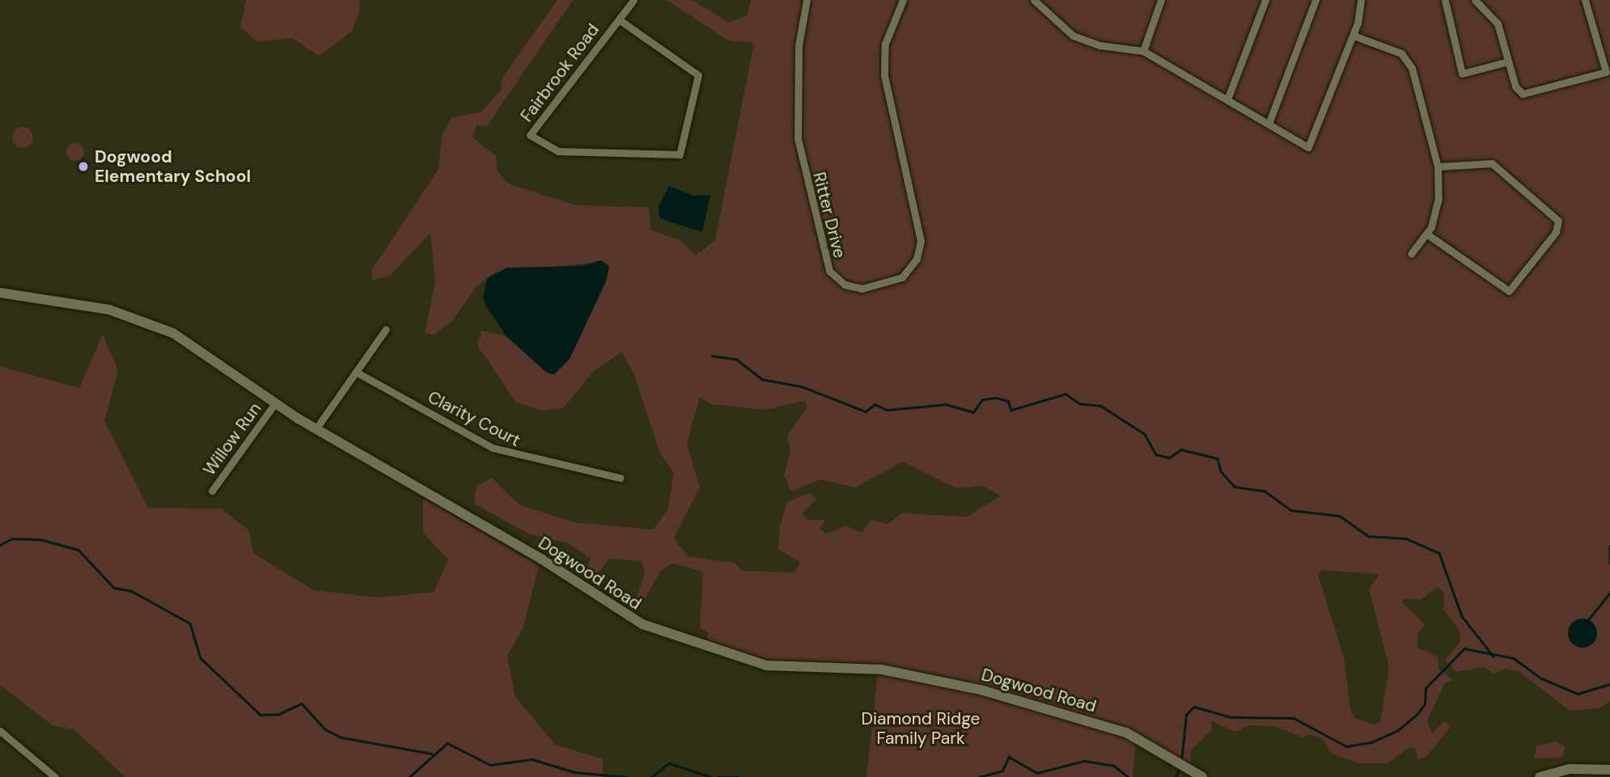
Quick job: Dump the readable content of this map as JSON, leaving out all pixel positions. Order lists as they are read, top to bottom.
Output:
{
  "streets": {
    "street": [
      "Fairbrook Road",
      "Ritter Drive",
      "Clarity Court",
      "Willow Run",
      "Dogwood Road"
    ]
  },
  "crossings": [
    ["Willow Run", "Dogwood Road"]
  ],
  "parks": ["Diamond Ridge Family Park"],
  "places": ["Dogwood Elementary School"]
}
